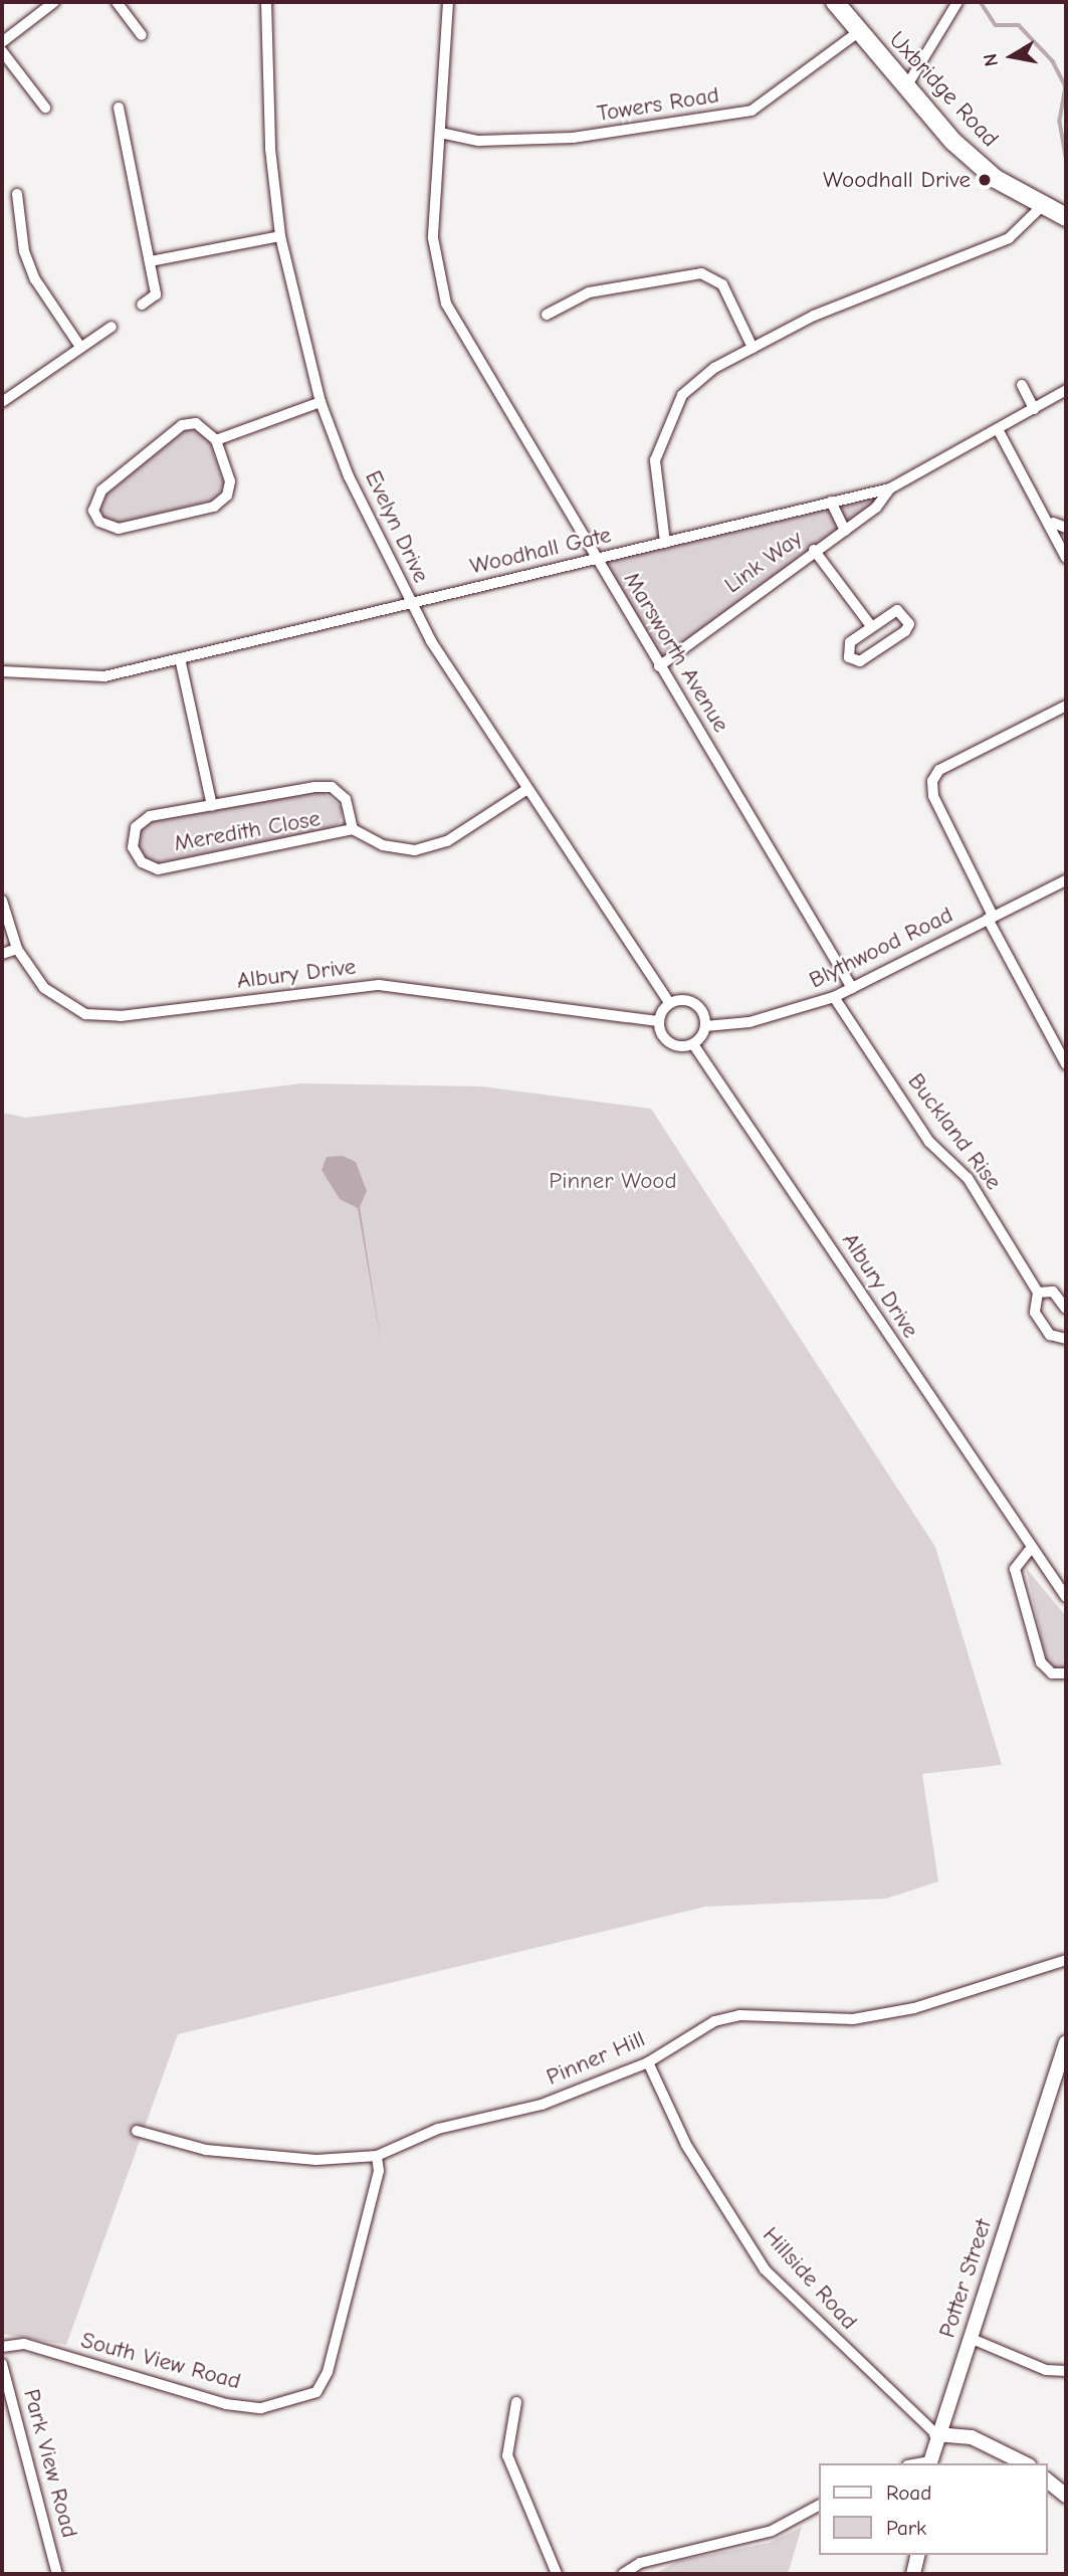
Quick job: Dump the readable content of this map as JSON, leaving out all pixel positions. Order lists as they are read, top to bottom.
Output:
{
  "streets": {
    "main road": ["Uxbridge Road"],
    "street": [
      "Towers Road",
      "Evelyn Drive",
      "Woodhall Gate",
      "Link Way",
      "Marsworth Avenue",
      "Meredith Close",
      "Blythwood Road",
      "Albury Drive",
      "Buckland Rise",
      "Pinner Hill",
      "Hillside Road",
      "Potter Street",
      "South View Road",
      "Park View Road"
    ]
  },
  "crossings": [
    ["Uxbridge Road", "Towers Road"],
    ["Towers Road", "Marsworth Avenue"],
    ["Evelyn Drive", "Woodhall Gate"],
    ["Evelyn Drive", "Meredith Close"],
    ["Evelyn Drive", "Blythwood Road"],
    ["Evelyn Drive", "Albury Drive"],
    ["Woodhall Gate", "Link Way"],
    ["Woodhall Gate", "Marsworth Avenue"],
    ["Woodhall Gate", "Meredith Close"],
    ["Link Way", "Marsworth Avenue"],
    ["Marsworth Avenue", "Blythwood Road"],
    ["Blythwood Road", "Albury Drive"],
    ["Blythwood Road", "Buckland Rise"],
    ["Pinner Hill", "Hillside Road"],
    ["Pinner Hill", "South View Road"],
    ["Hillside Road", "Potter Street"]
  ],
  "parks": ["Pinner Wood"],
  "places": ["Woodhall Drive"],
  "legend": ["Road", "Park"],
  "north": "left"
}
